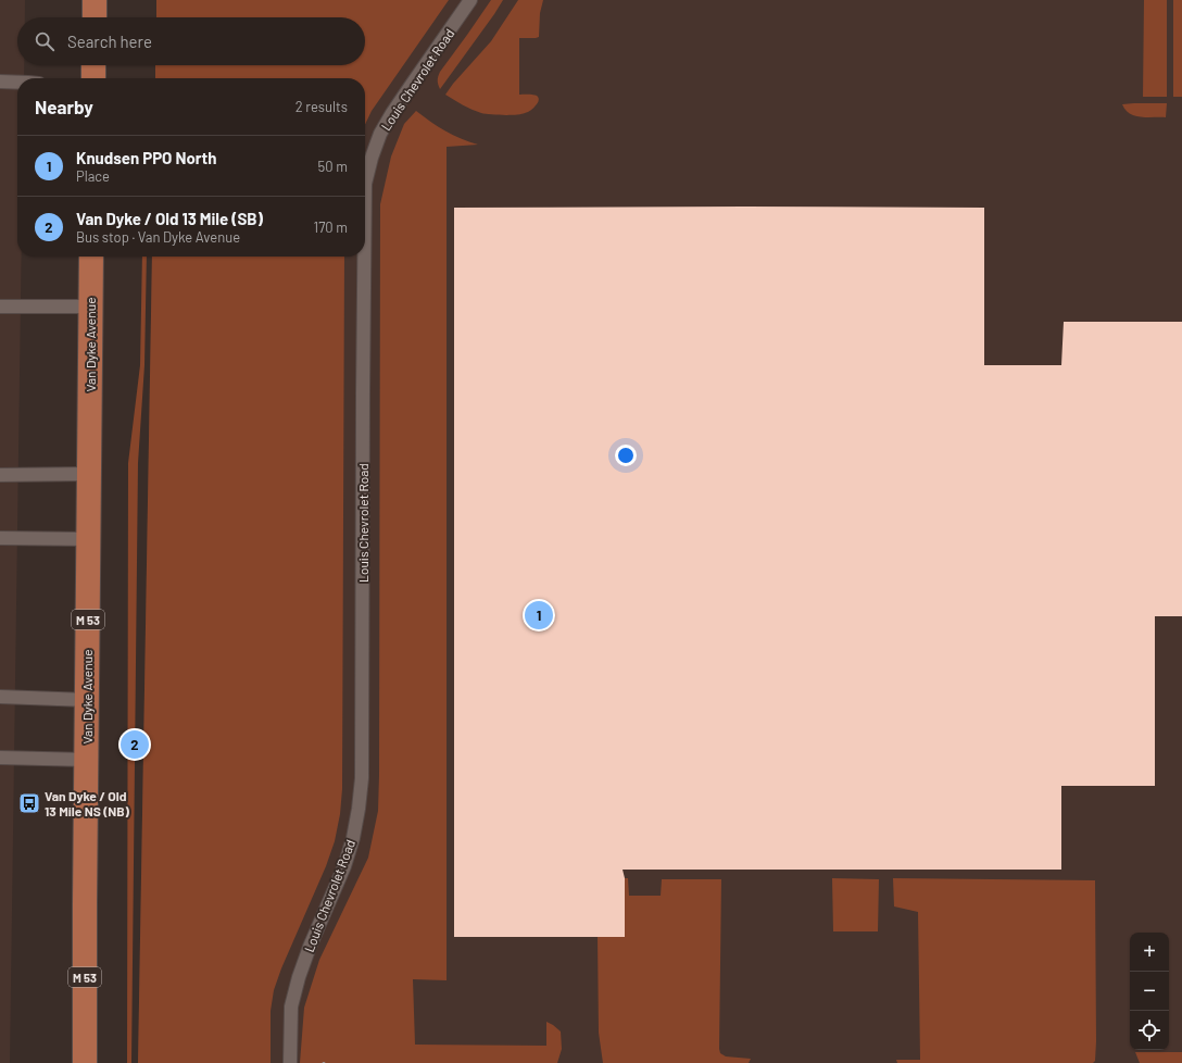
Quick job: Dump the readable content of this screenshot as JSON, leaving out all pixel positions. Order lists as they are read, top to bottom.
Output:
{
  "streets": {
    "main road": ["Van Dyke Avenue", "M 53"],
    "lane": ["Louis Chevrolet Road"]
  },
  "places": {
    "bus stop": ["Van Dyke / Old 13 Mile NS (NB)"]
  },
  "page": {
    "search": "Search here",
    "heading": ["Nearby", "2 results"],
    "list": [
      {
        "mark": "1",
        "name": "Knudsen PPO North",
        "note": "Place",
        "value": "50 m"
      },
      {
        "mark": "2",
        "name": "Van Dyke / Old 13 Mile (SB)",
        "note": "Bus stop · Van Dyke Avenue",
        "value": "170 m"
      }
    ],
    "pins": ["1", "2"],
    "map_buttons": ["+", "−"]
  }
}
